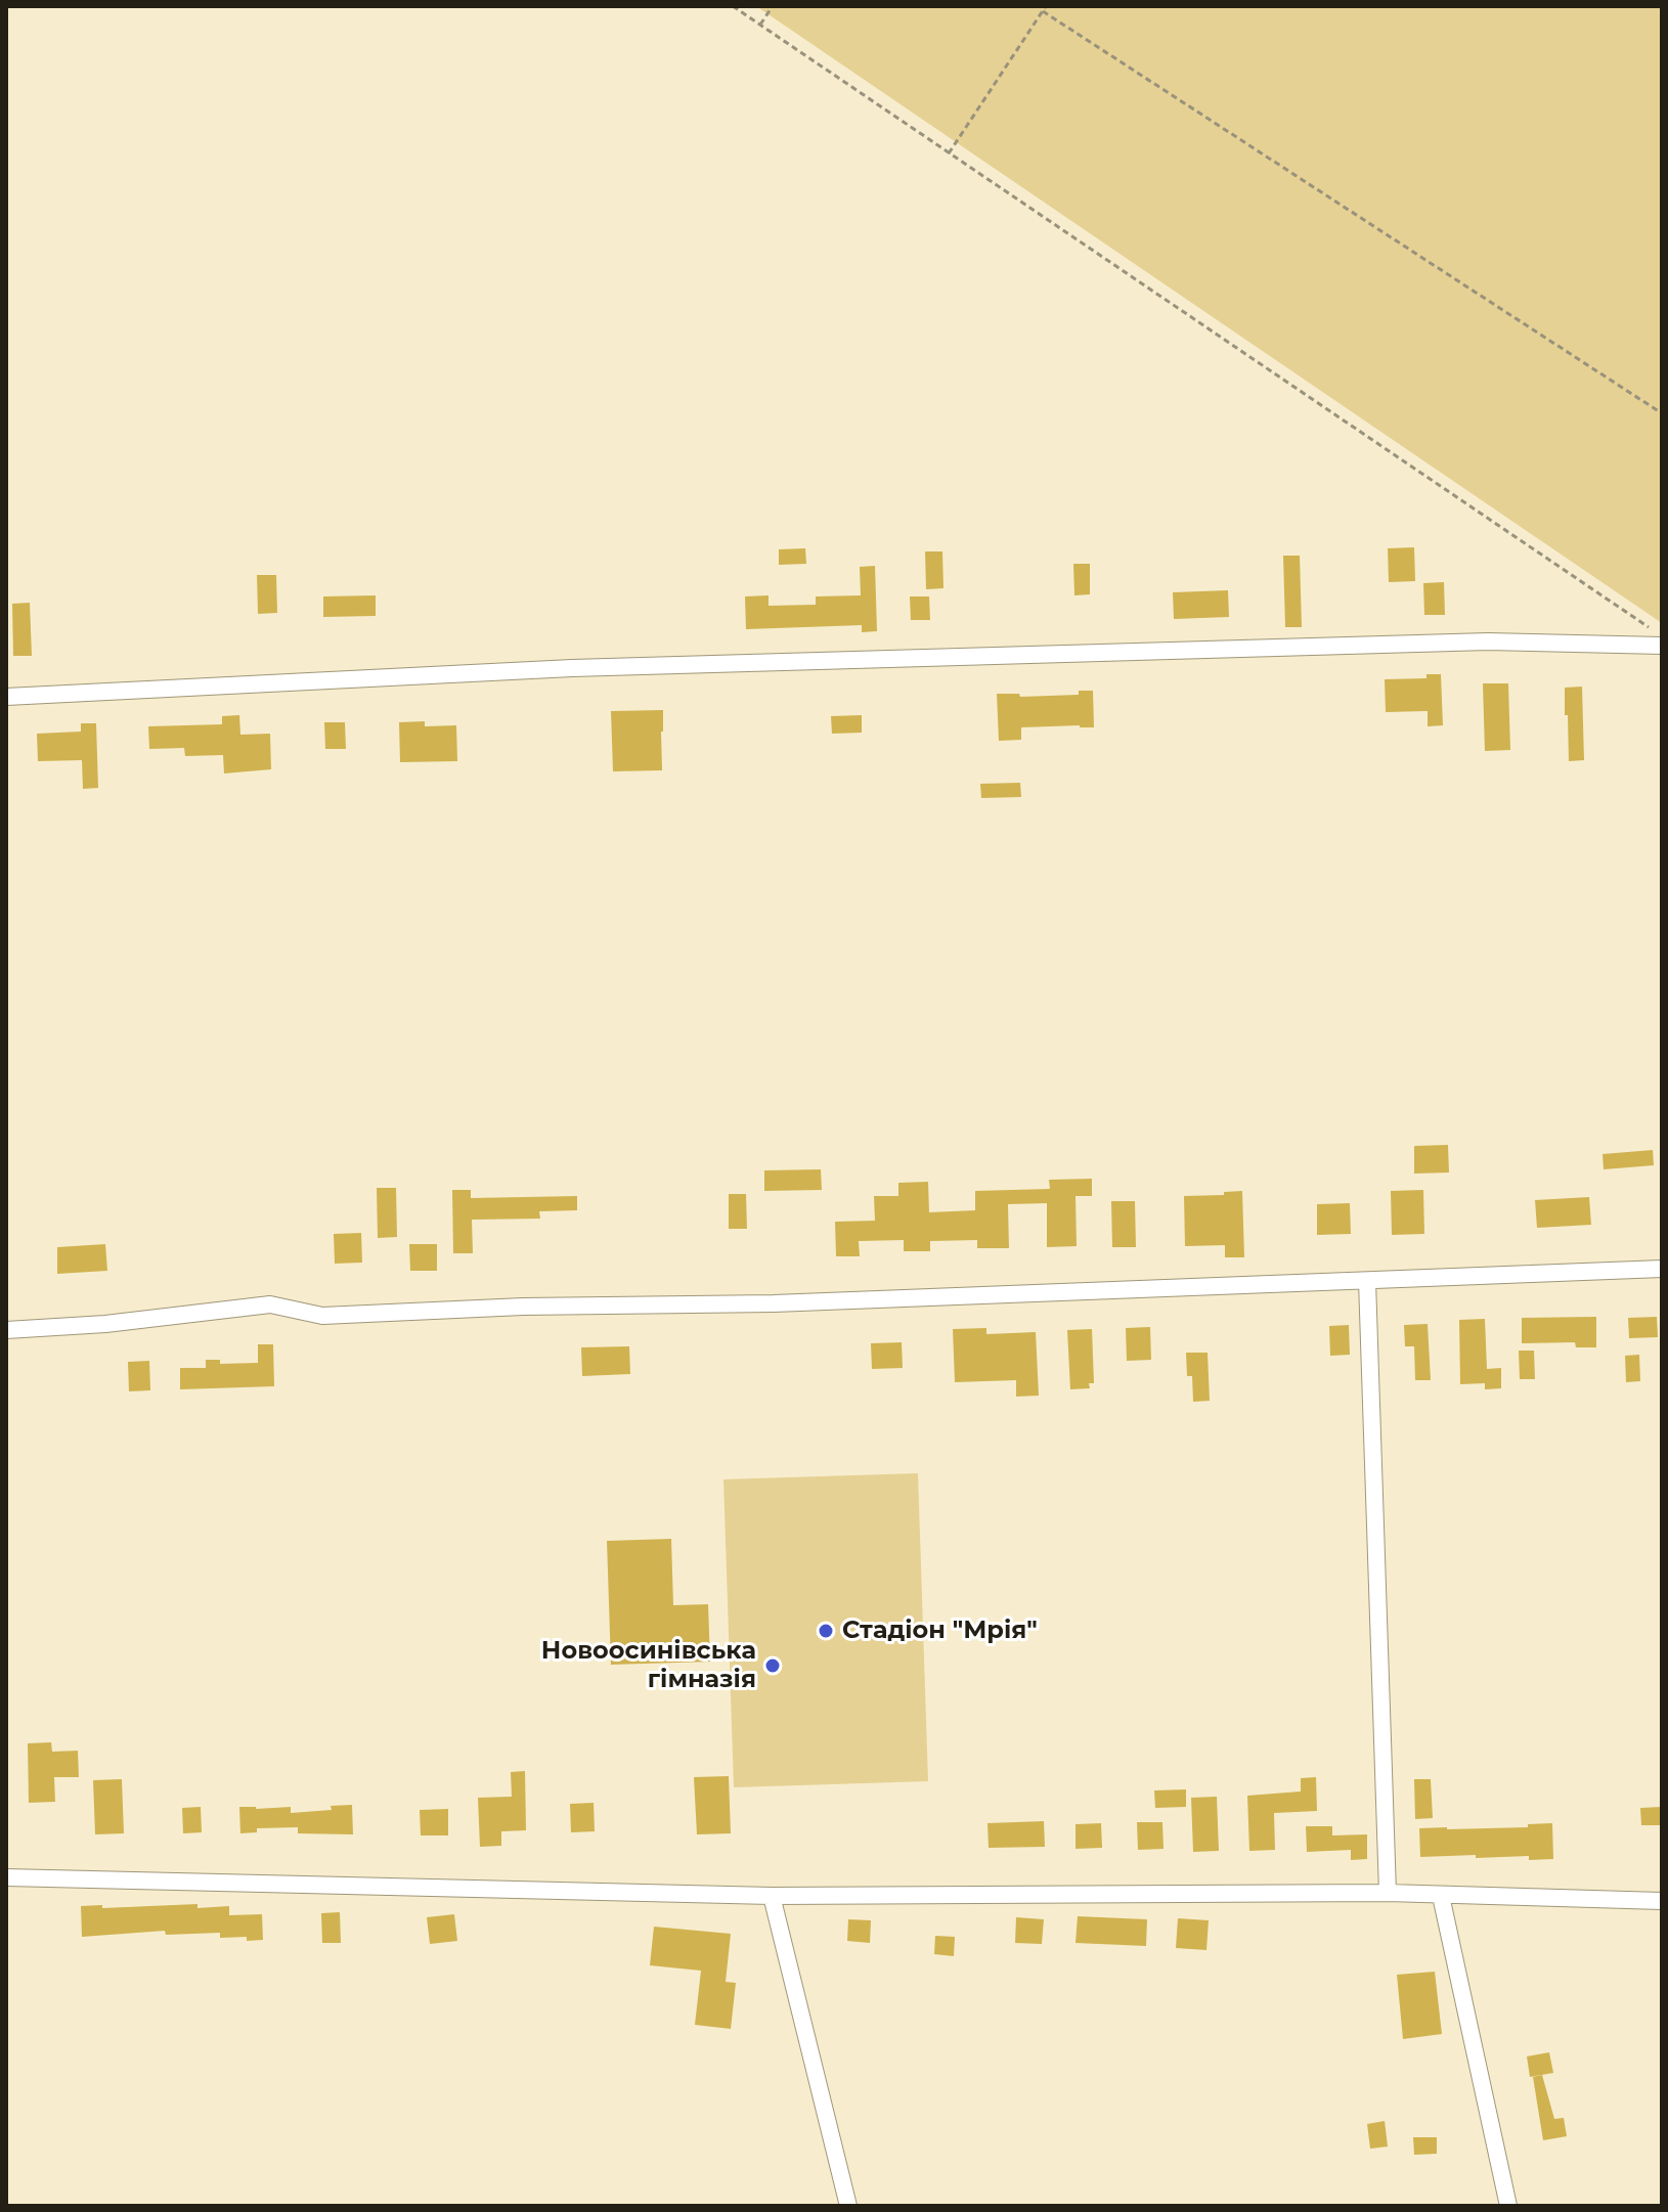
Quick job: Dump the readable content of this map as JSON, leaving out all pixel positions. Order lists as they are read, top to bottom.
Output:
{
  "places": ["Стадіон \"Мрія\"", "Новоосинівська гімназія"]
}
